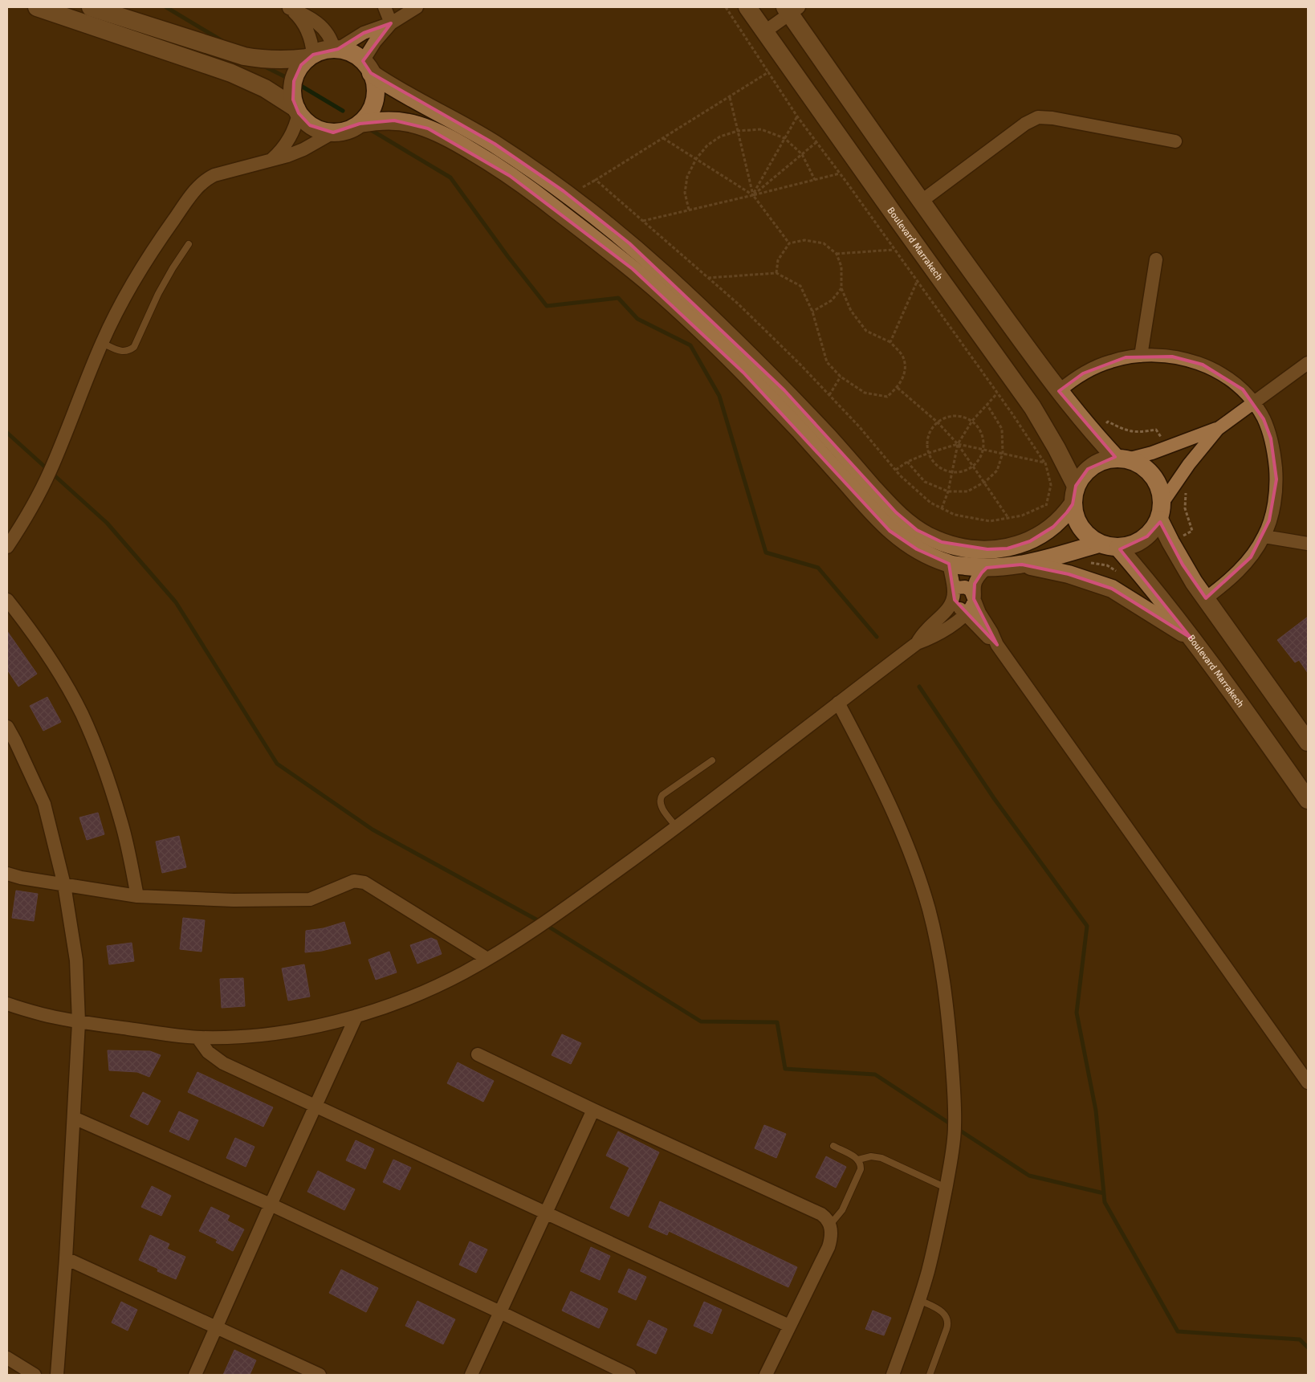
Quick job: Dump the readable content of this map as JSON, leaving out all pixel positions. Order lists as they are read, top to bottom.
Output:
{
  "streets": {
    "street": ["Boulevard Marrakech"]
  }
}
